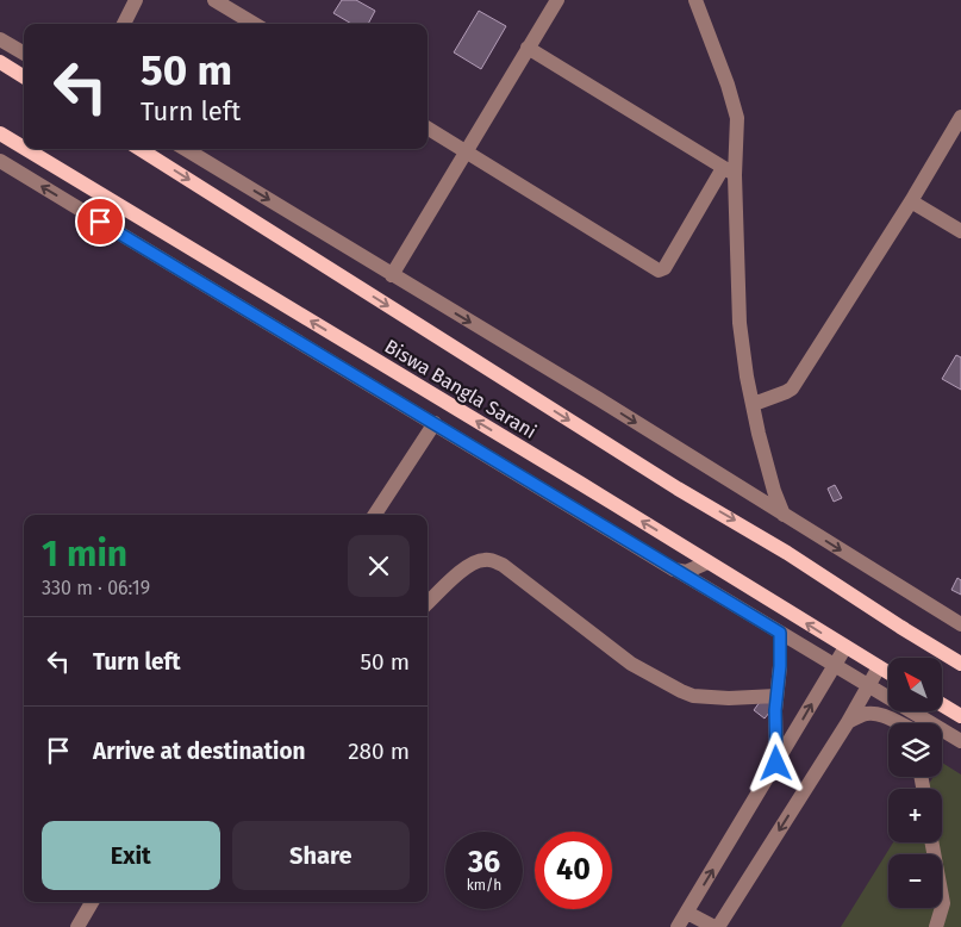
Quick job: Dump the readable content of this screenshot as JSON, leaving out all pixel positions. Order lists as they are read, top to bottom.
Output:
{
  "streets": {
    "main road": ["Biswa Bangla Sarani"]
  },
  "north": "top left",
  "page": {
    "turn": ["50 m", "Turn left"],
    "heading": ["1 min", "330 m · 06:19"],
    "list": [
      {
        "name": "Turn left",
        "value": "50 m"
      },
      {
        "name": "Arrive at destination",
        "value": "280 m"
      }
    ],
    "map_buttons": ["+", "−"],
    "buttons": ["Exit", "Share"],
    "speed": "36 km/h",
    "limit": "40"
  }
}
